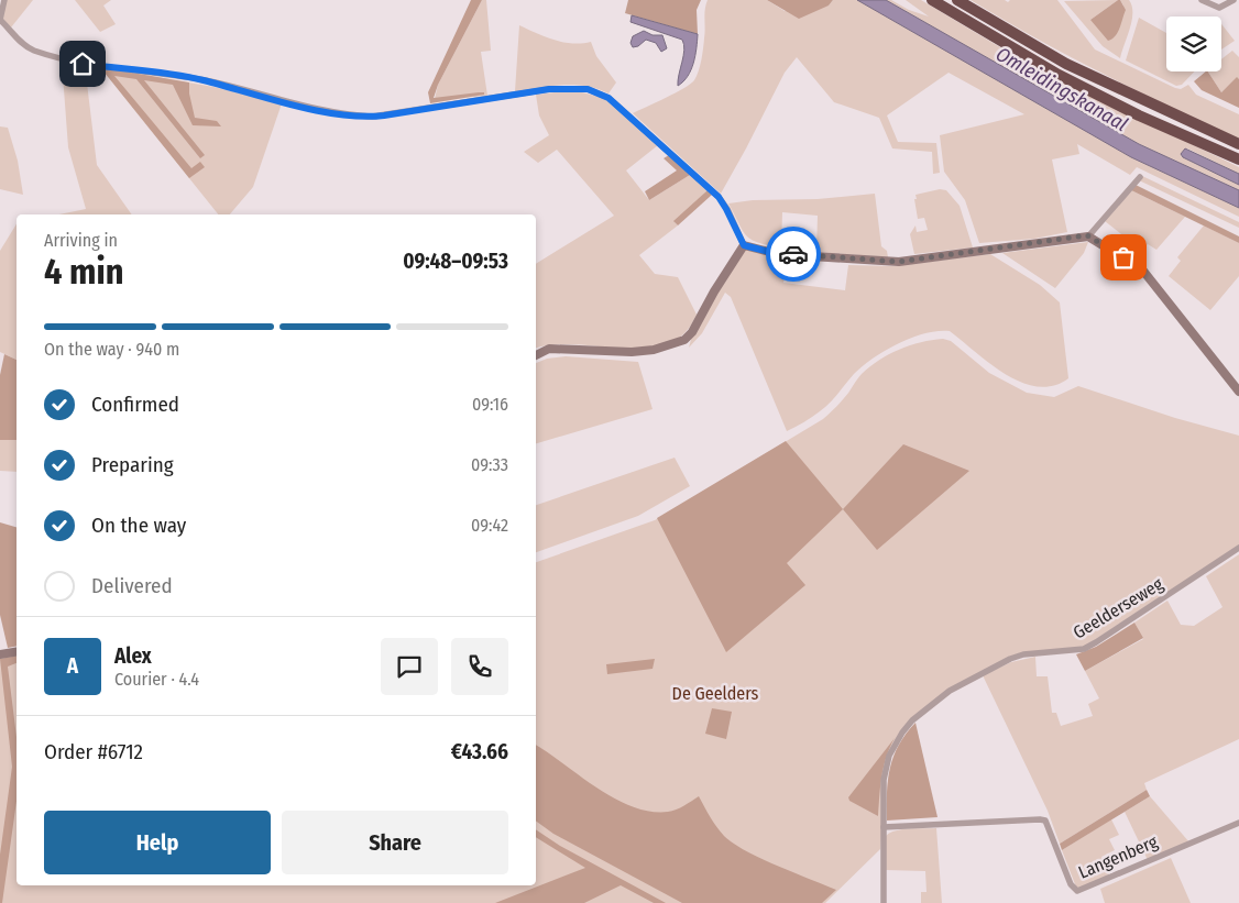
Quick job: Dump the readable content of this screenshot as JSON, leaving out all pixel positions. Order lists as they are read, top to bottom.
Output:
{
  "streets": {
    "street": ["Geelderseweg", "Langenberg"]
  },
  "crossings": [
    ["Geelderseweg", "Langenberg"]
  ],
  "water": ["Omleidingskanaal"],
  "parks": ["De Geelders"],
  "page": {
    "heading": ["4 min", "Arriving in", "09:48–09:53"],
    "panel": [
      "Alex",
      "Courier · 4.4",
      "Order #6712",
      "€43.66"
    ],
    "bar": "On the way · 940 m",
    "list": [
      ["Confirmed", "09:16"],
      ["Preparing", "09:33"],
      ["On the way", "09:42"],
      "Delivered"
    ],
    "round": "A",
    "buttons": ["Help", "Share"]
  }
}
